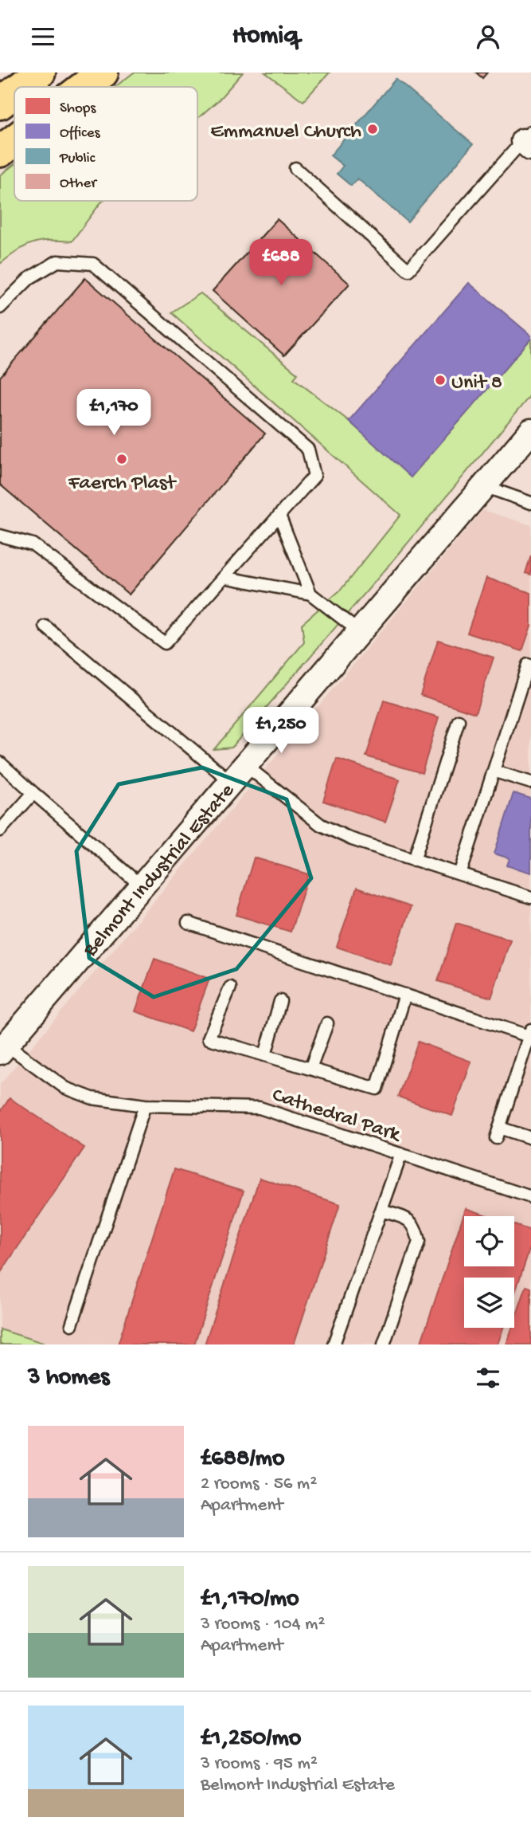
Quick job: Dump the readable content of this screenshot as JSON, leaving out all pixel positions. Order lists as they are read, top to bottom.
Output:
{
  "streets": {
    "street": ["Belmont Industrial Estate"],
    "lane": ["Cathedral Park"]
  },
  "crossings": [
    ["Belmont Industrial Estate", "Cathedral Park"]
  ],
  "places": ["Emmanuel Church", "Unit 8", "Faerch Plast"],
  "legend": [
    "Shops",
    "Offices",
    "Public",
    "Other"
  ],
  "page": {
    "header": "Homiq",
    "price": ["£688", "£1,170", "£1,250"],
    "heading": "3 homes",
    "list": [
      {
        "name": "£688/mo",
        "note": "2 rooms · 56 m² · Apartment"
      },
      {
        "name": "£1,170/mo",
        "note": "3 rooms · 104 m² · Apartment"
      },
      {
        "name": "£1,250/mo",
        "note": "3 rooms · 95 m² · Belmont Industrial Estate"
      }
    ]
  }
}
